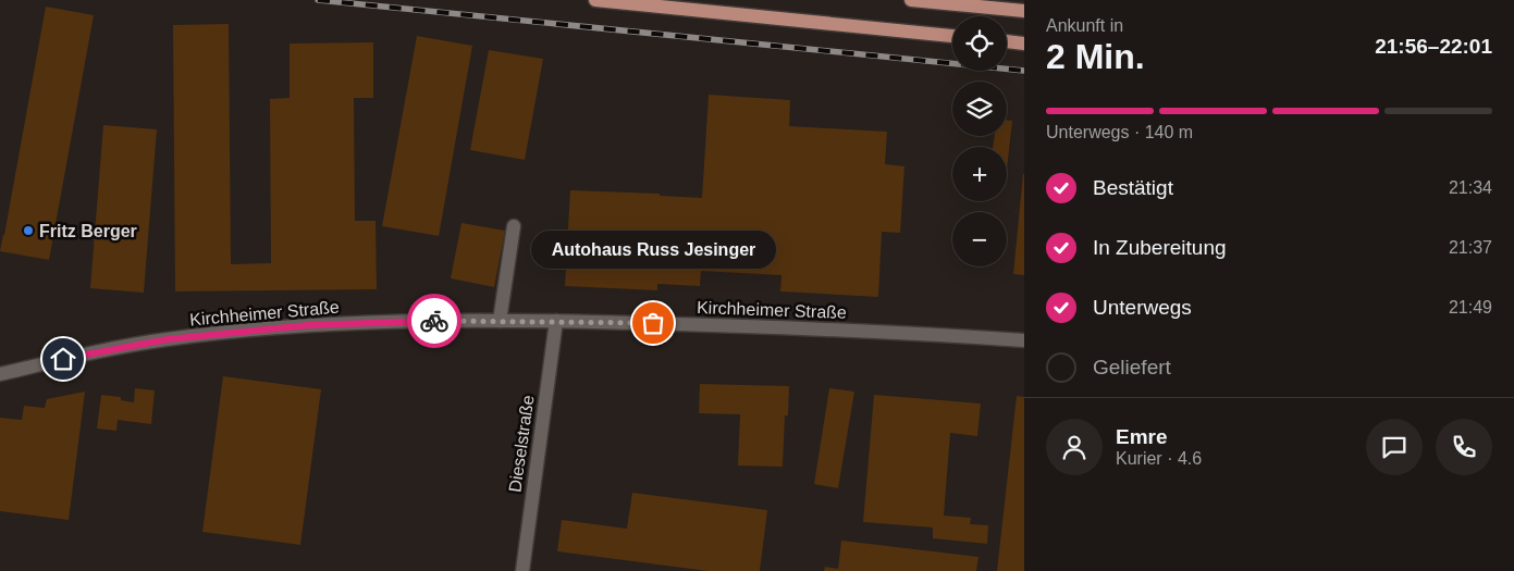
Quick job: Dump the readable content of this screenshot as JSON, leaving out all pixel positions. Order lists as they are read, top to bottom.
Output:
{
  "streets": {
    "street": ["Kirchheimer Straße", "Dieselstraße"]
  },
  "crossings": [
    ["Kirchheimer Straße", "Dieselstraße"]
  ],
  "places": ["Fritz Berger", "Autohaus Russ Jesinger"],
  "page": {
    "heading": ["2 Min.", "Ankunft in", "21:56–22:01"],
    "panel": ["Emre", "Kurier · 4.6"],
    "map_buttons": ["+", "−"],
    "bar": "Unterwegs · 140 m",
    "list": [
      ["Bestätigt", "21:34"],
      ["In Zubereitung", "21:37"],
      ["Unterwegs", "21:49"],
      "Geliefert"
    ],
    "bubble": "Autohaus Russ Jesinger"
  }
}
